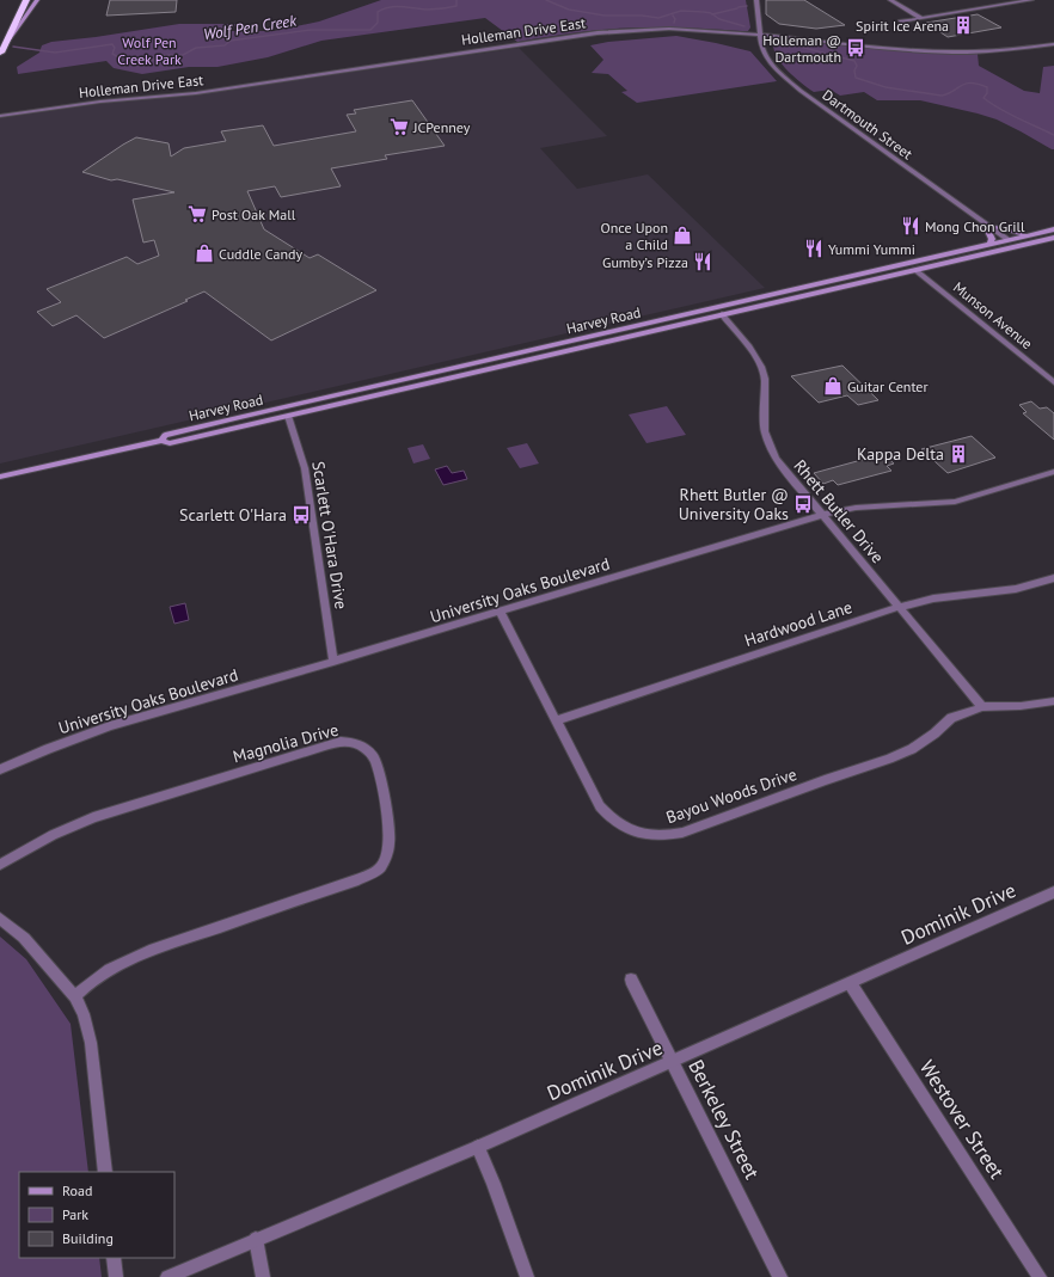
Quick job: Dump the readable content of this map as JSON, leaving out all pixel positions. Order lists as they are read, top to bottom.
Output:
{
  "streets": {
    "main road": ["Harvey Road"],
    "street": [
      "Holleman Drive East",
      "Dartmouth Street",
      "Munson Avenue",
      "Rhett Butler Drive",
      "Scarlett O'Hara Drive",
      "University Oaks Boulevard",
      "Hardwood Lane",
      "Magnolia Drive",
      "Bayou Woods Drive",
      "Dominik Drive",
      "Berkeley Street",
      "Westover Street"
    ]
  },
  "crossings": [
    ["Holleman Drive East", "Dartmouth Street"],
    ["Dartmouth Street", "Harvey Road"],
    ["Munson Avenue", "Harvey Road"],
    ["Harvey Road", "Rhett Butler Drive"],
    ["Harvey Road", "Scarlett O'Hara Drive"],
    ["Rhett Butler Drive", "University Oaks Boulevard"],
    ["Rhett Butler Drive", "Hardwood Lane"],
    ["Rhett Butler Drive", "Bayou Woods Drive"],
    ["Scarlett O'Hara Drive", "University Oaks Boulevard"],
    ["University Oaks Boulevard", "Bayou Woods Drive"],
    ["Hardwood Lane", "Bayou Woods Drive"],
    ["Dominik Drive", "Berkeley Street"],
    ["Dominik Drive", "Westover Street"]
  ],
  "water": ["Wolf Pen Creek"],
  "parks": ["Wolf Pen Creek Park"],
  "places": {
    "building": ["Spirit Ice Arena", "Kappa Delta"],
    "bus stop": ["Holleman @ Dartmouth", "Rhett Butler @ University Oaks", "Scarlett O'Hara"],
    "supermarket": ["JCPenney", "Post Oak Mall"],
    "restaurant": ["Mong Chon Grill", "Yummi Yummi", "Gumby’s Pizza"],
    "shop": ["Once Upon a Child", "Cuddle Candy", "Guitar Center"]
  },
  "legend": ["Road", "Park", "Building"]
}
